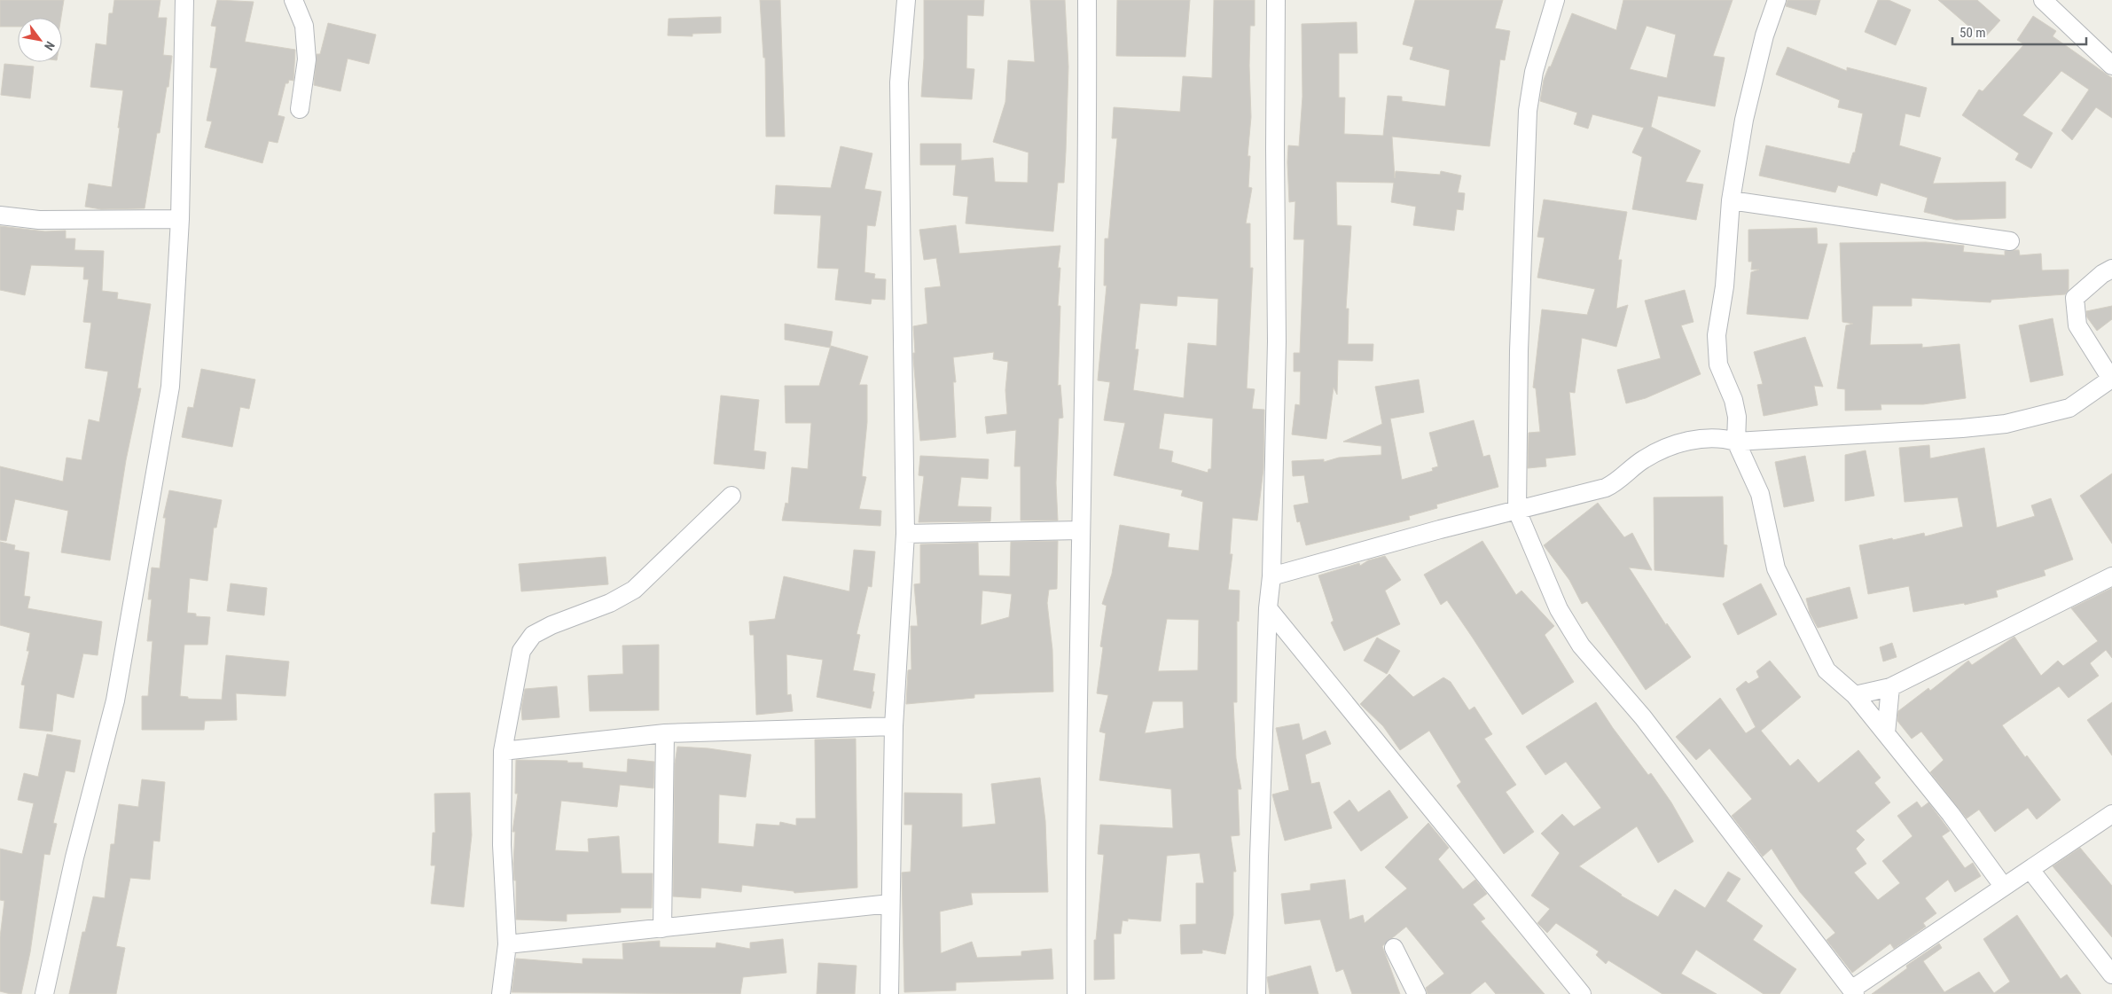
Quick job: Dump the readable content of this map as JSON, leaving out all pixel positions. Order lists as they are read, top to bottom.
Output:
{
  "scale_bar": "50 m",
  "north": "bottom right"
}
